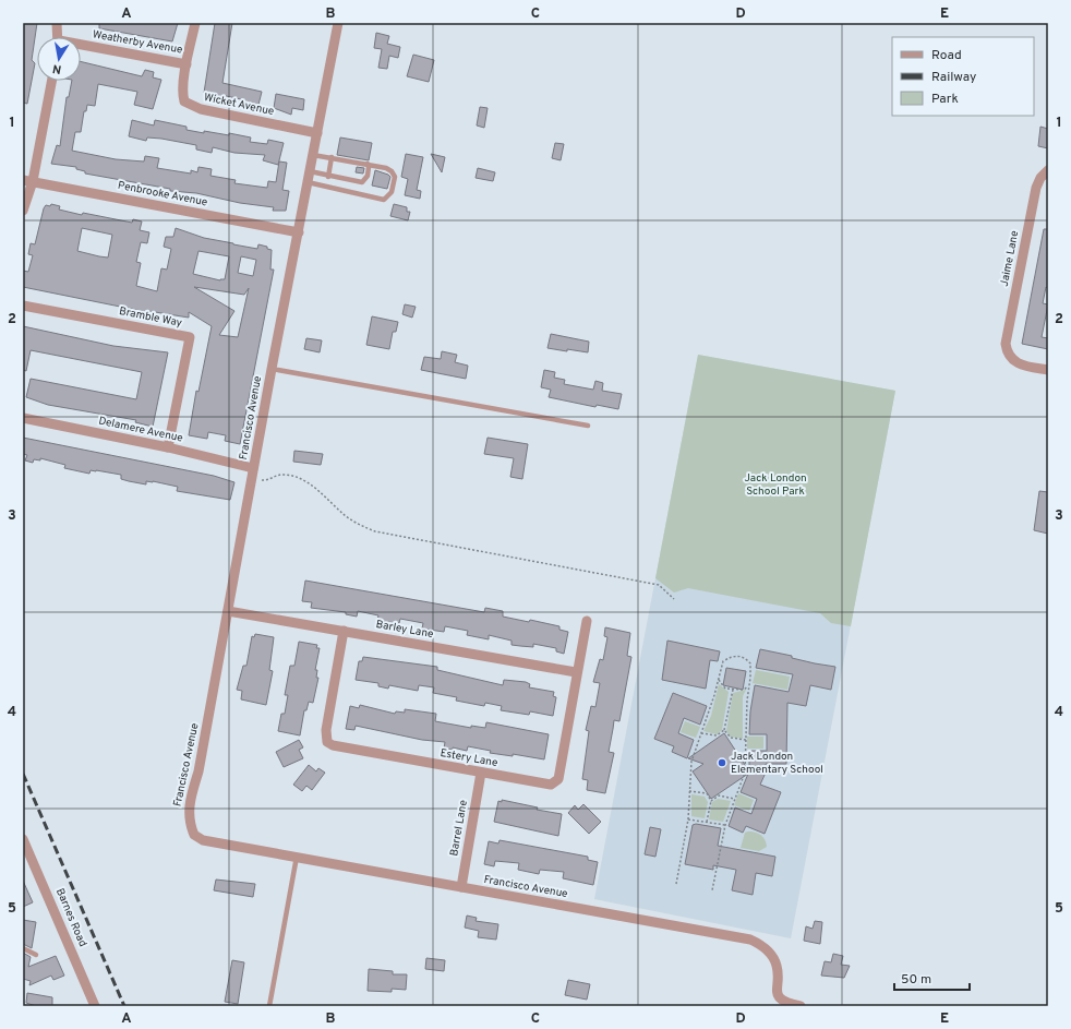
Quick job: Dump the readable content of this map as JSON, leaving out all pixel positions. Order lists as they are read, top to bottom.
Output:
{
  "streets": {
    "street": [
      "Weatherby Avenue",
      "Wicket Avenue",
      "Penbrooke Avenue",
      "Jaime Lane",
      "Bramble Way",
      "Francisco Avenue",
      "Delamere Avenue",
      "Barley Lane",
      "Estery Lane",
      "Barrel Lane",
      "Barnes Road"
    ]
  },
  "crossings": [
    ["Weatherby Avenue", "Wicket Avenue"],
    ["Wicket Avenue", "Francisco Avenue"],
    ["Penbrooke Avenue", "Francisco Avenue"],
    ["Bramble Way", "Delamere Avenue"],
    ["Francisco Avenue", "Delamere Avenue"],
    ["Francisco Avenue", "Barley Lane"],
    ["Francisco Avenue", "Barrel Lane"],
    ["Barley Lane", "Estery Lane"],
    ["Estery Lane", "Barrel Lane"]
  ],
  "parks": ["Jack London School Park"],
  "places": ["Jack London Elementary School"],
  "legend": ["Road", "Railway", "Park"],
  "scale_bar": "50 m",
  "north": "bottom",
  "grid": {
    "columns": [
      "A",
      "B",
      "C",
      "D",
      "E"
    ],
    "rows": [
      "1",
      "2",
      "3",
      "4",
      "5"
    ]
  }
}
